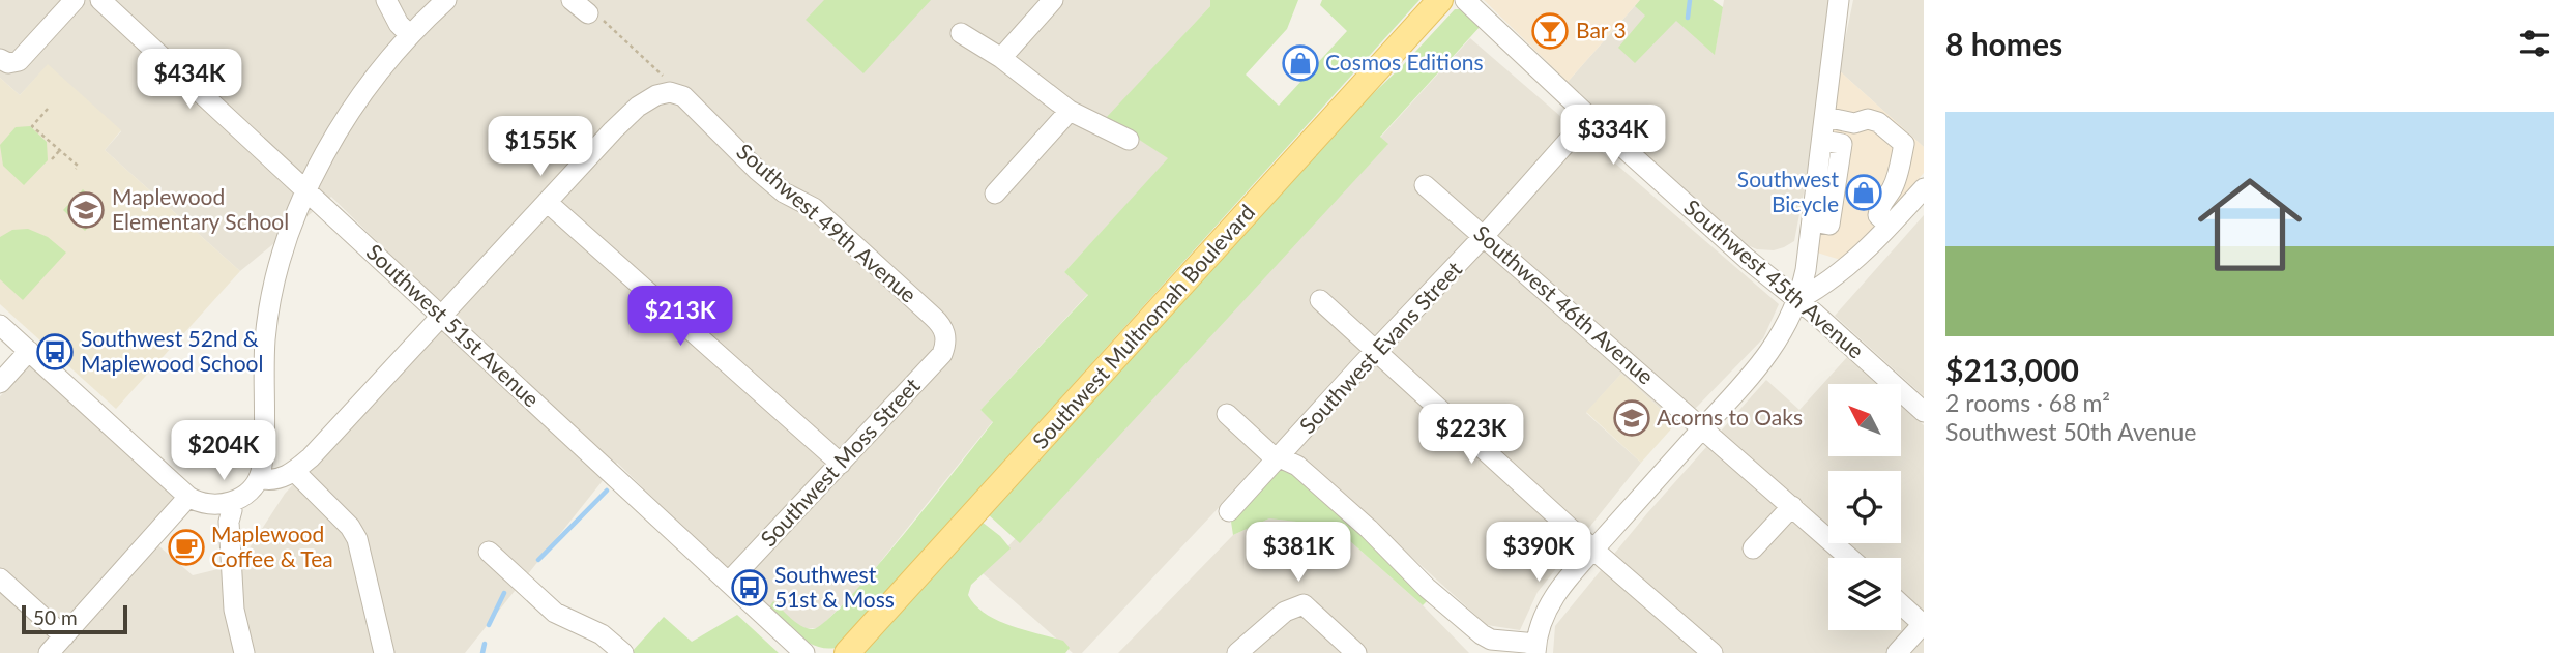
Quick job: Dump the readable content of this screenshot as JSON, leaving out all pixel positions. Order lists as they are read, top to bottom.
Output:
{
  "streets": {
    "main road": ["Southwest Multnomah Boulevard"],
    "street": [
      "Southwest 49th Avenue",
      "Southwest 45th Avenue",
      "Southwest 46th Avenue",
      "Southwest 51st Avenue",
      "Southwest Evans Street",
      "Southwest Moss Street"
    ]
  },
  "crossings": [
    ["Southwest 49th Avenue", "Southwest Moss Street"],
    ["Southwest 45th Avenue", "Southwest Evans Street"],
    ["Southwest 46th Avenue", "Southwest Evans Street"],
    ["Southwest 51st Avenue", "Southwest Moss Street"]
  ],
  "places": {
    "bar": ["Bar 3"],
    "shop": ["Cosmos Editions", "Southwest Bicycle"],
    "school or university": ["Maplewood Elementary School", "Acorns to Oaks"],
    "bus stop": ["Southwest 52nd & Maplewood School", "Southwest 51st & Moss"],
    "cafe": ["Maplewood Coffee & Tea"]
  },
  "scale_bar": "50 m",
  "north": "top left",
  "page": {
    "heading": "8 homes",
    "price": [
      "$434K",
      "$334K",
      "$155K",
      "$213K",
      "$223K",
      "$204K",
      "$381K",
      "$390K"
    ],
    "list": [
      {
        "name": "$213,000",
        "note": "2 rooms · 68 m² · Southwest 50th Avenue"
      }
    ],
    "scale": "50 m"
  }
}
